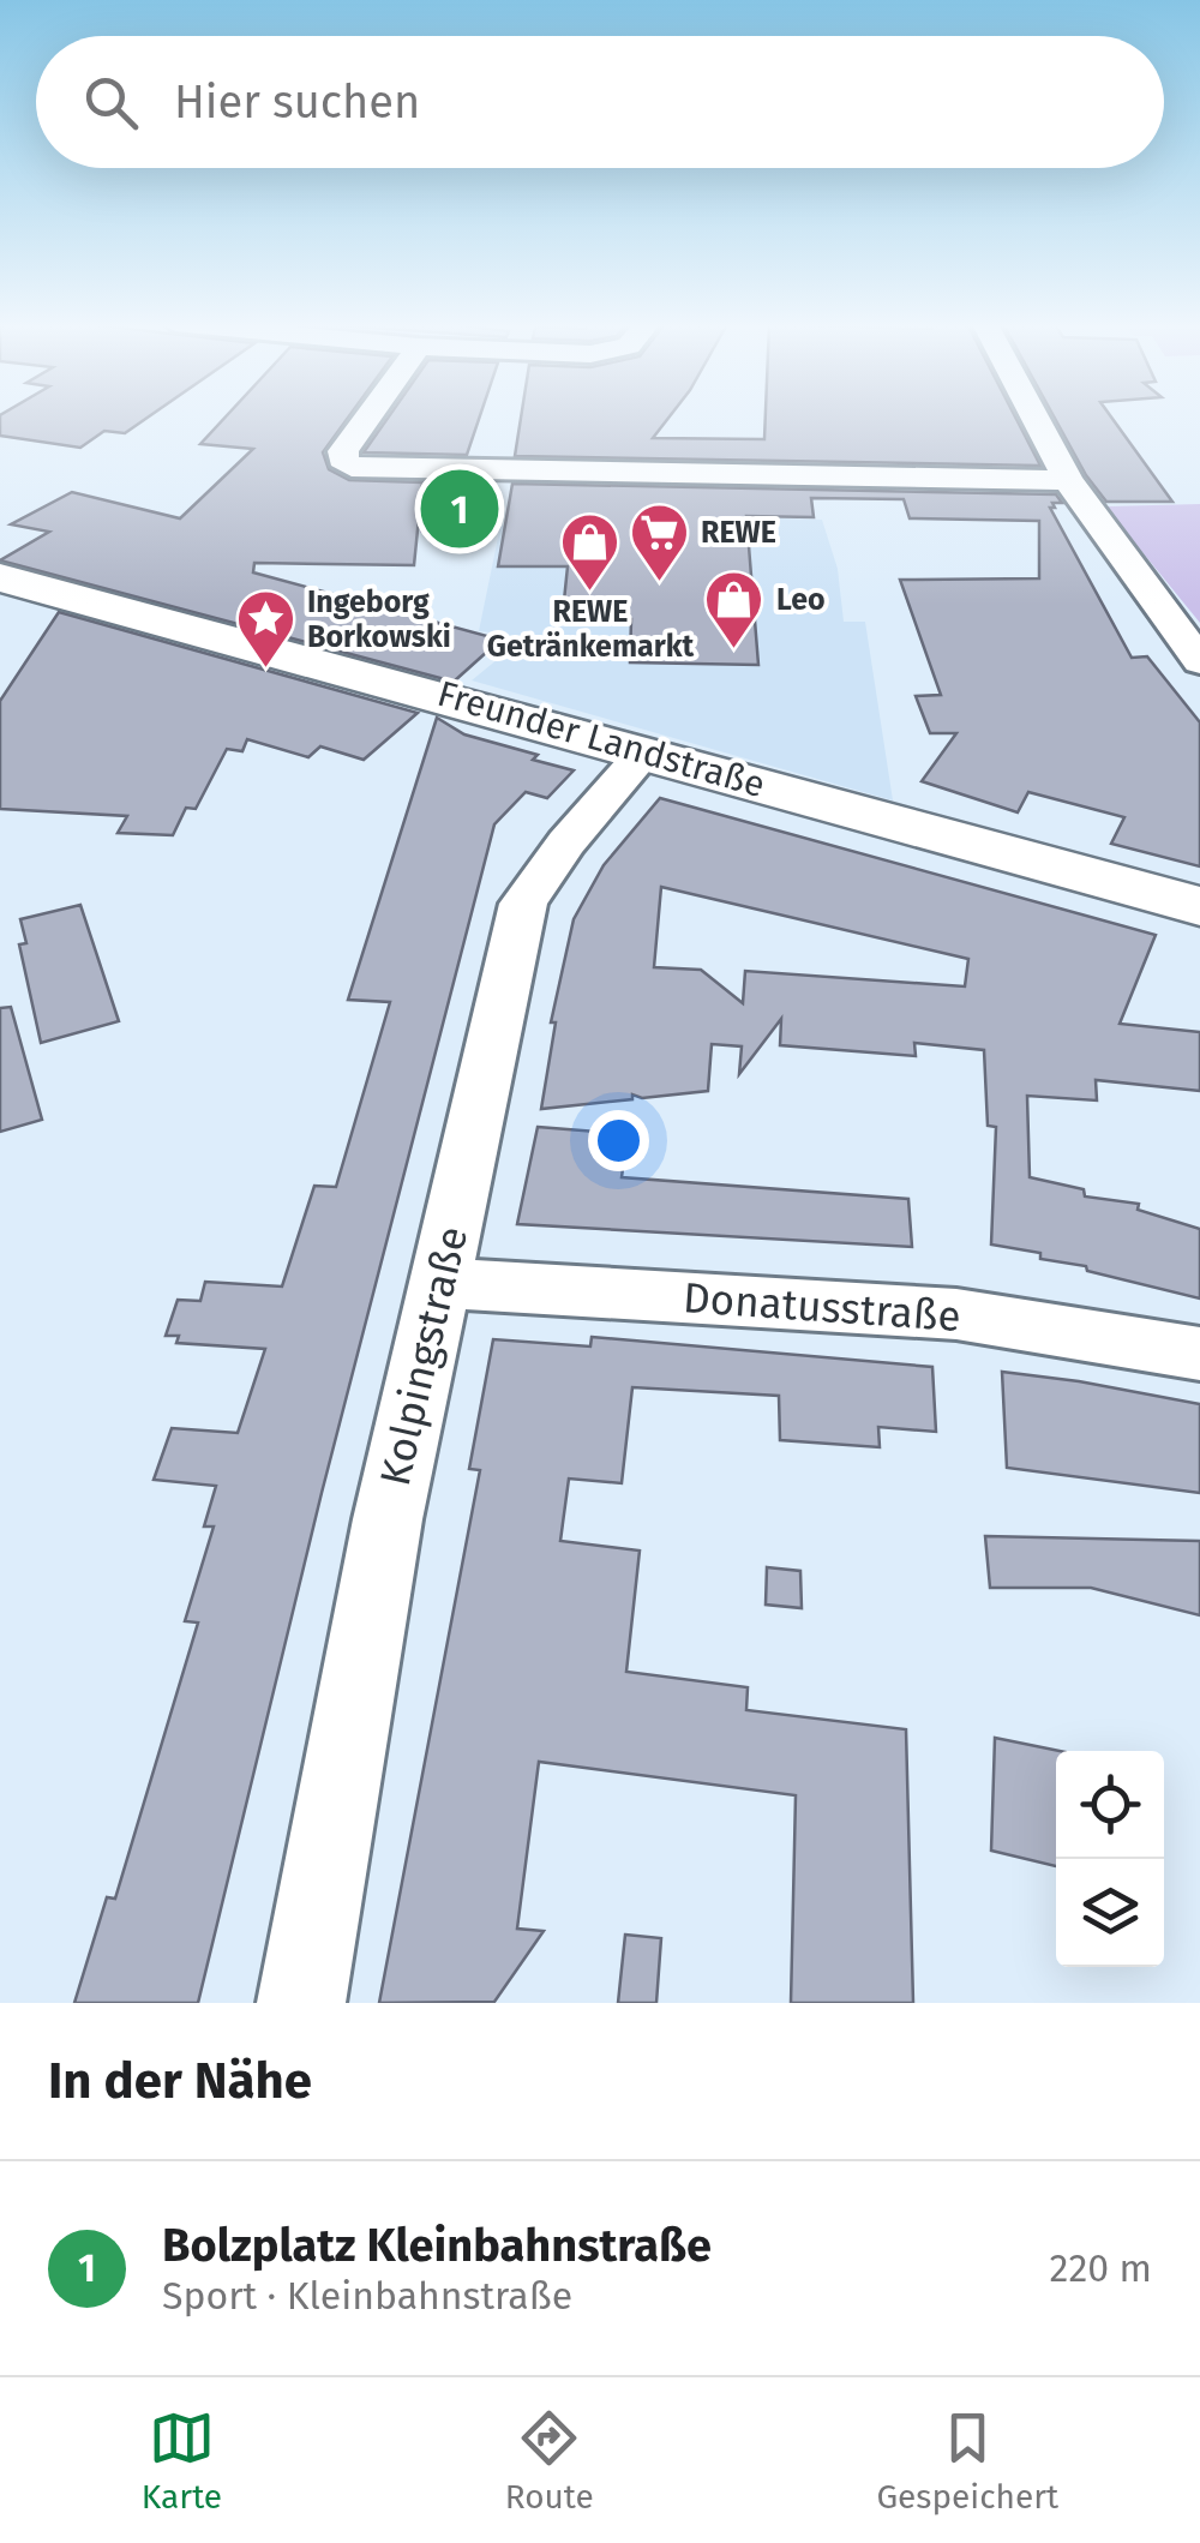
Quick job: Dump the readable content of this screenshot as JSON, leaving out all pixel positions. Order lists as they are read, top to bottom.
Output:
{
  "streets": {
    "main road": ["Freunder Landstraße"],
    "street": ["Donatusstraße", "Kolpingstraße"]
  },
  "crossings": [
    ["Freunder Landstraße", "Kolpingstraße"],
    ["Donatusstraße", "Kolpingstraße"]
  ],
  "places": {
    "supermarket": ["REWE"],
    "shop": ["REWE Getränkemarkt", "Leo"],
    "place": ["Ingeborg Borkowski"]
  },
  "page": {
    "search": "Hier suchen",
    "pins": "1",
    "heading": "In der Nähe",
    "list": [
      {
        "mark": "1",
        "name": "Bolzplatz Kleinbahnstraße",
        "note": "Sport · Kleinbahnstraße",
        "value": "220 m"
      }
    ],
    "nav": ["Karte", "Route", "Gespeichert"]
  }
}
